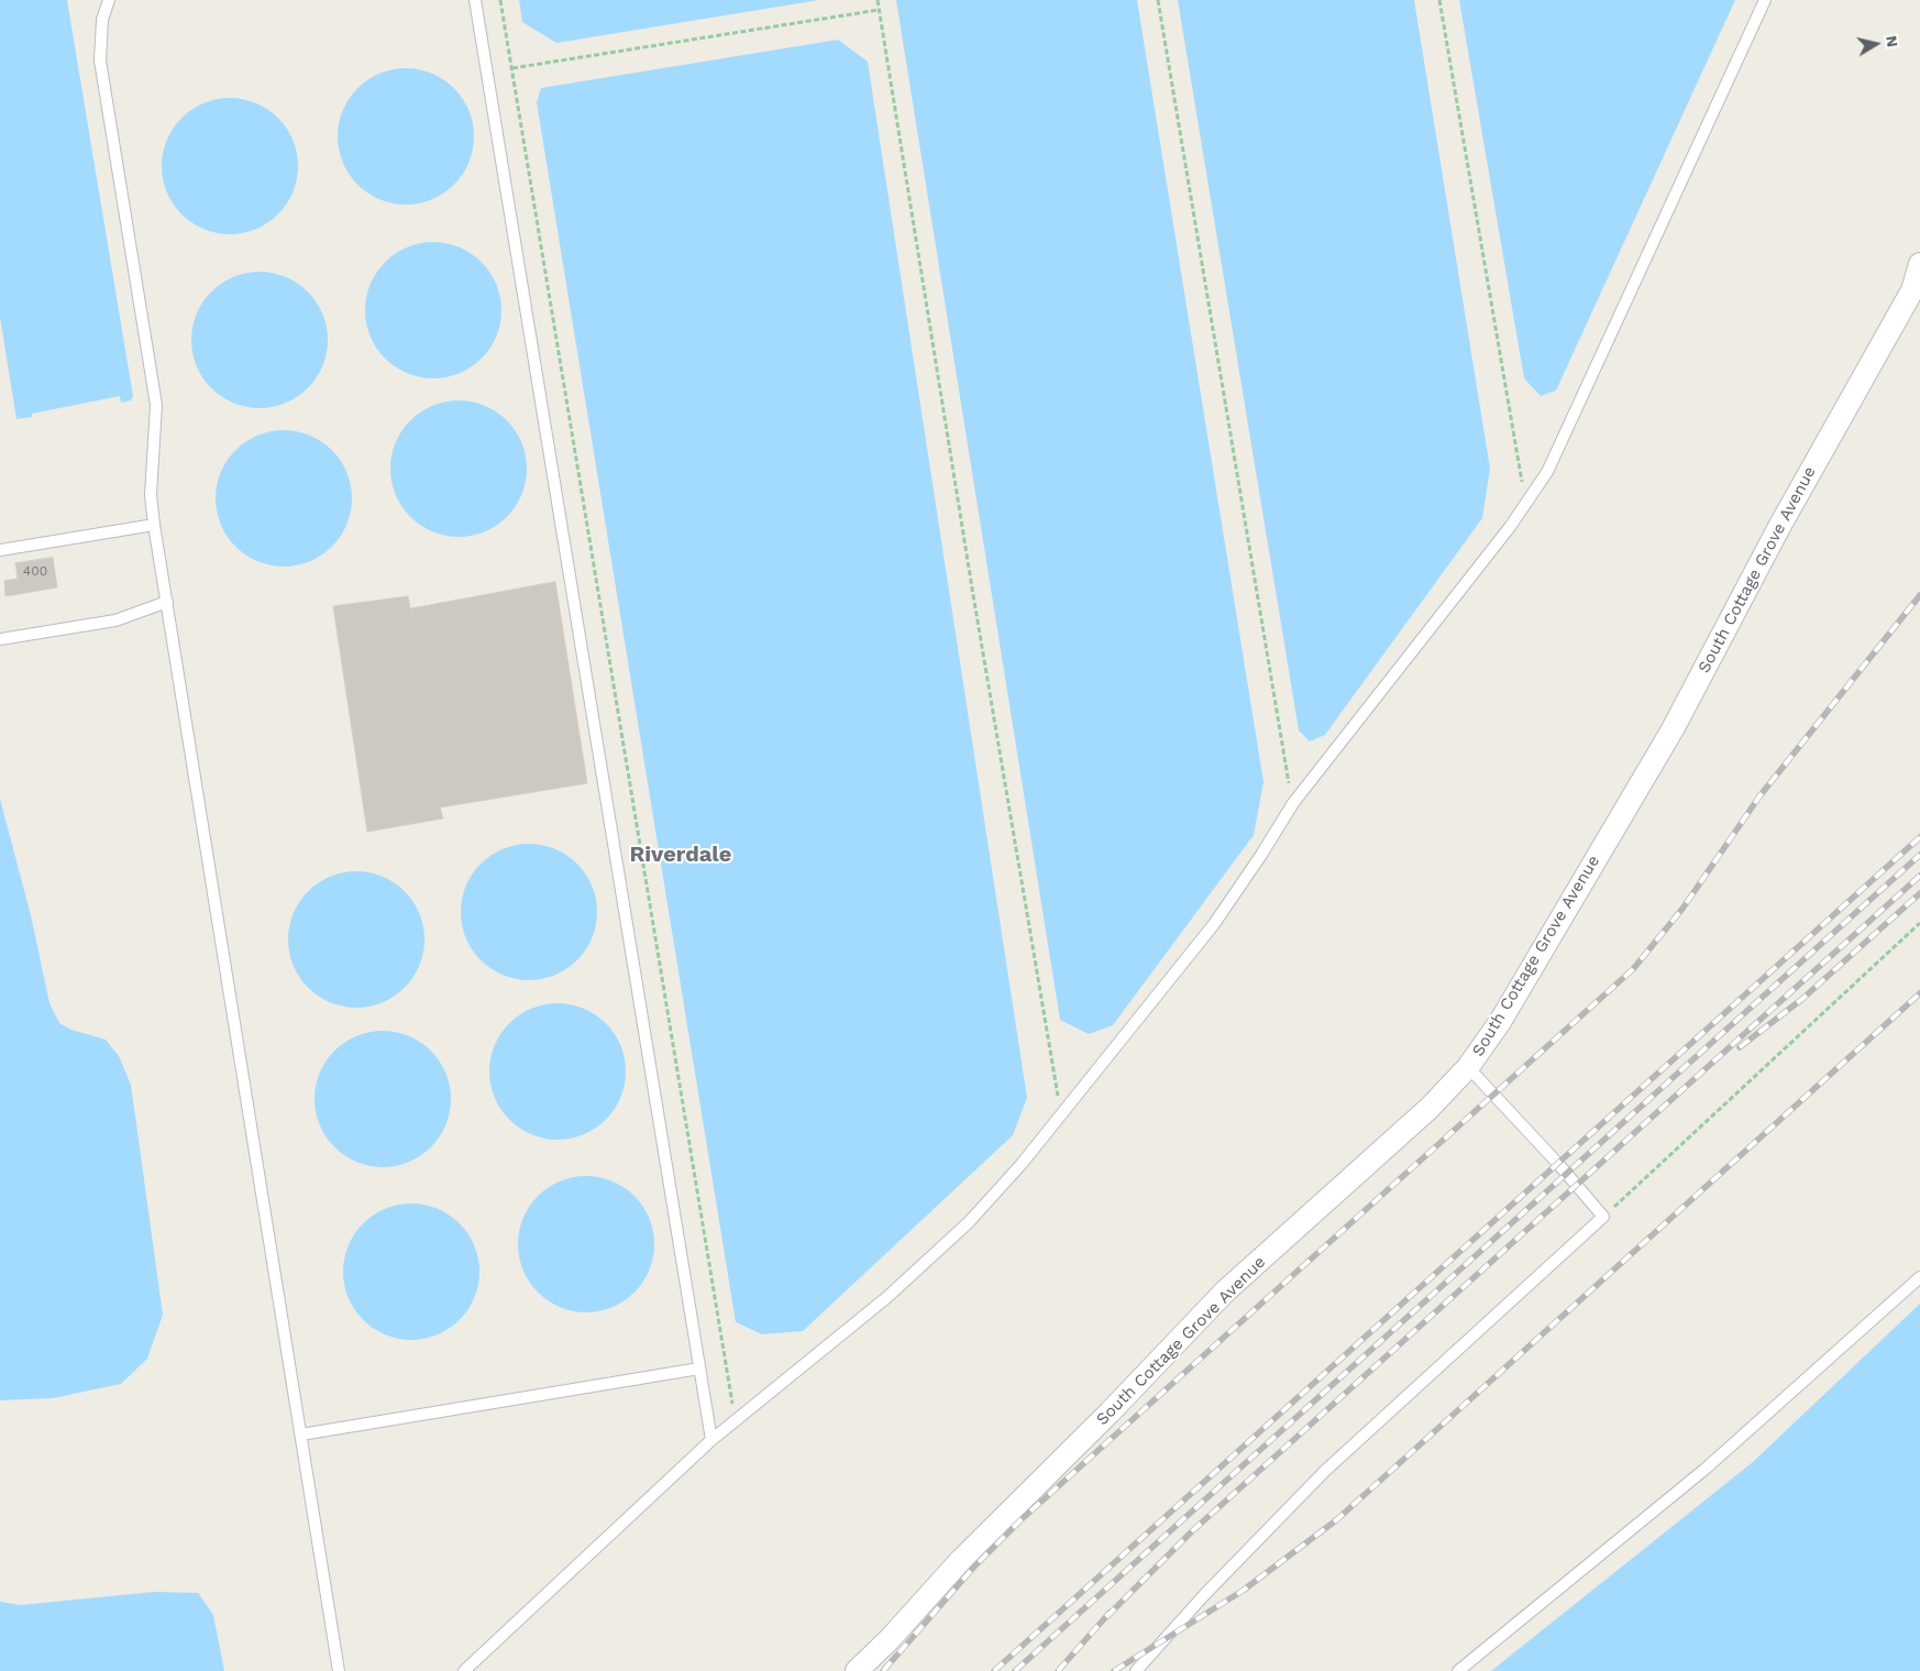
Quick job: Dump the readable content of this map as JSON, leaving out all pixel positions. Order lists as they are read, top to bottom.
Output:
{
  "streets": {
    "street": ["South Cottage Grove Avenue"]
  },
  "districts": ["Riverdale"],
  "house_numbers": ["400"],
  "north": "right"
}
